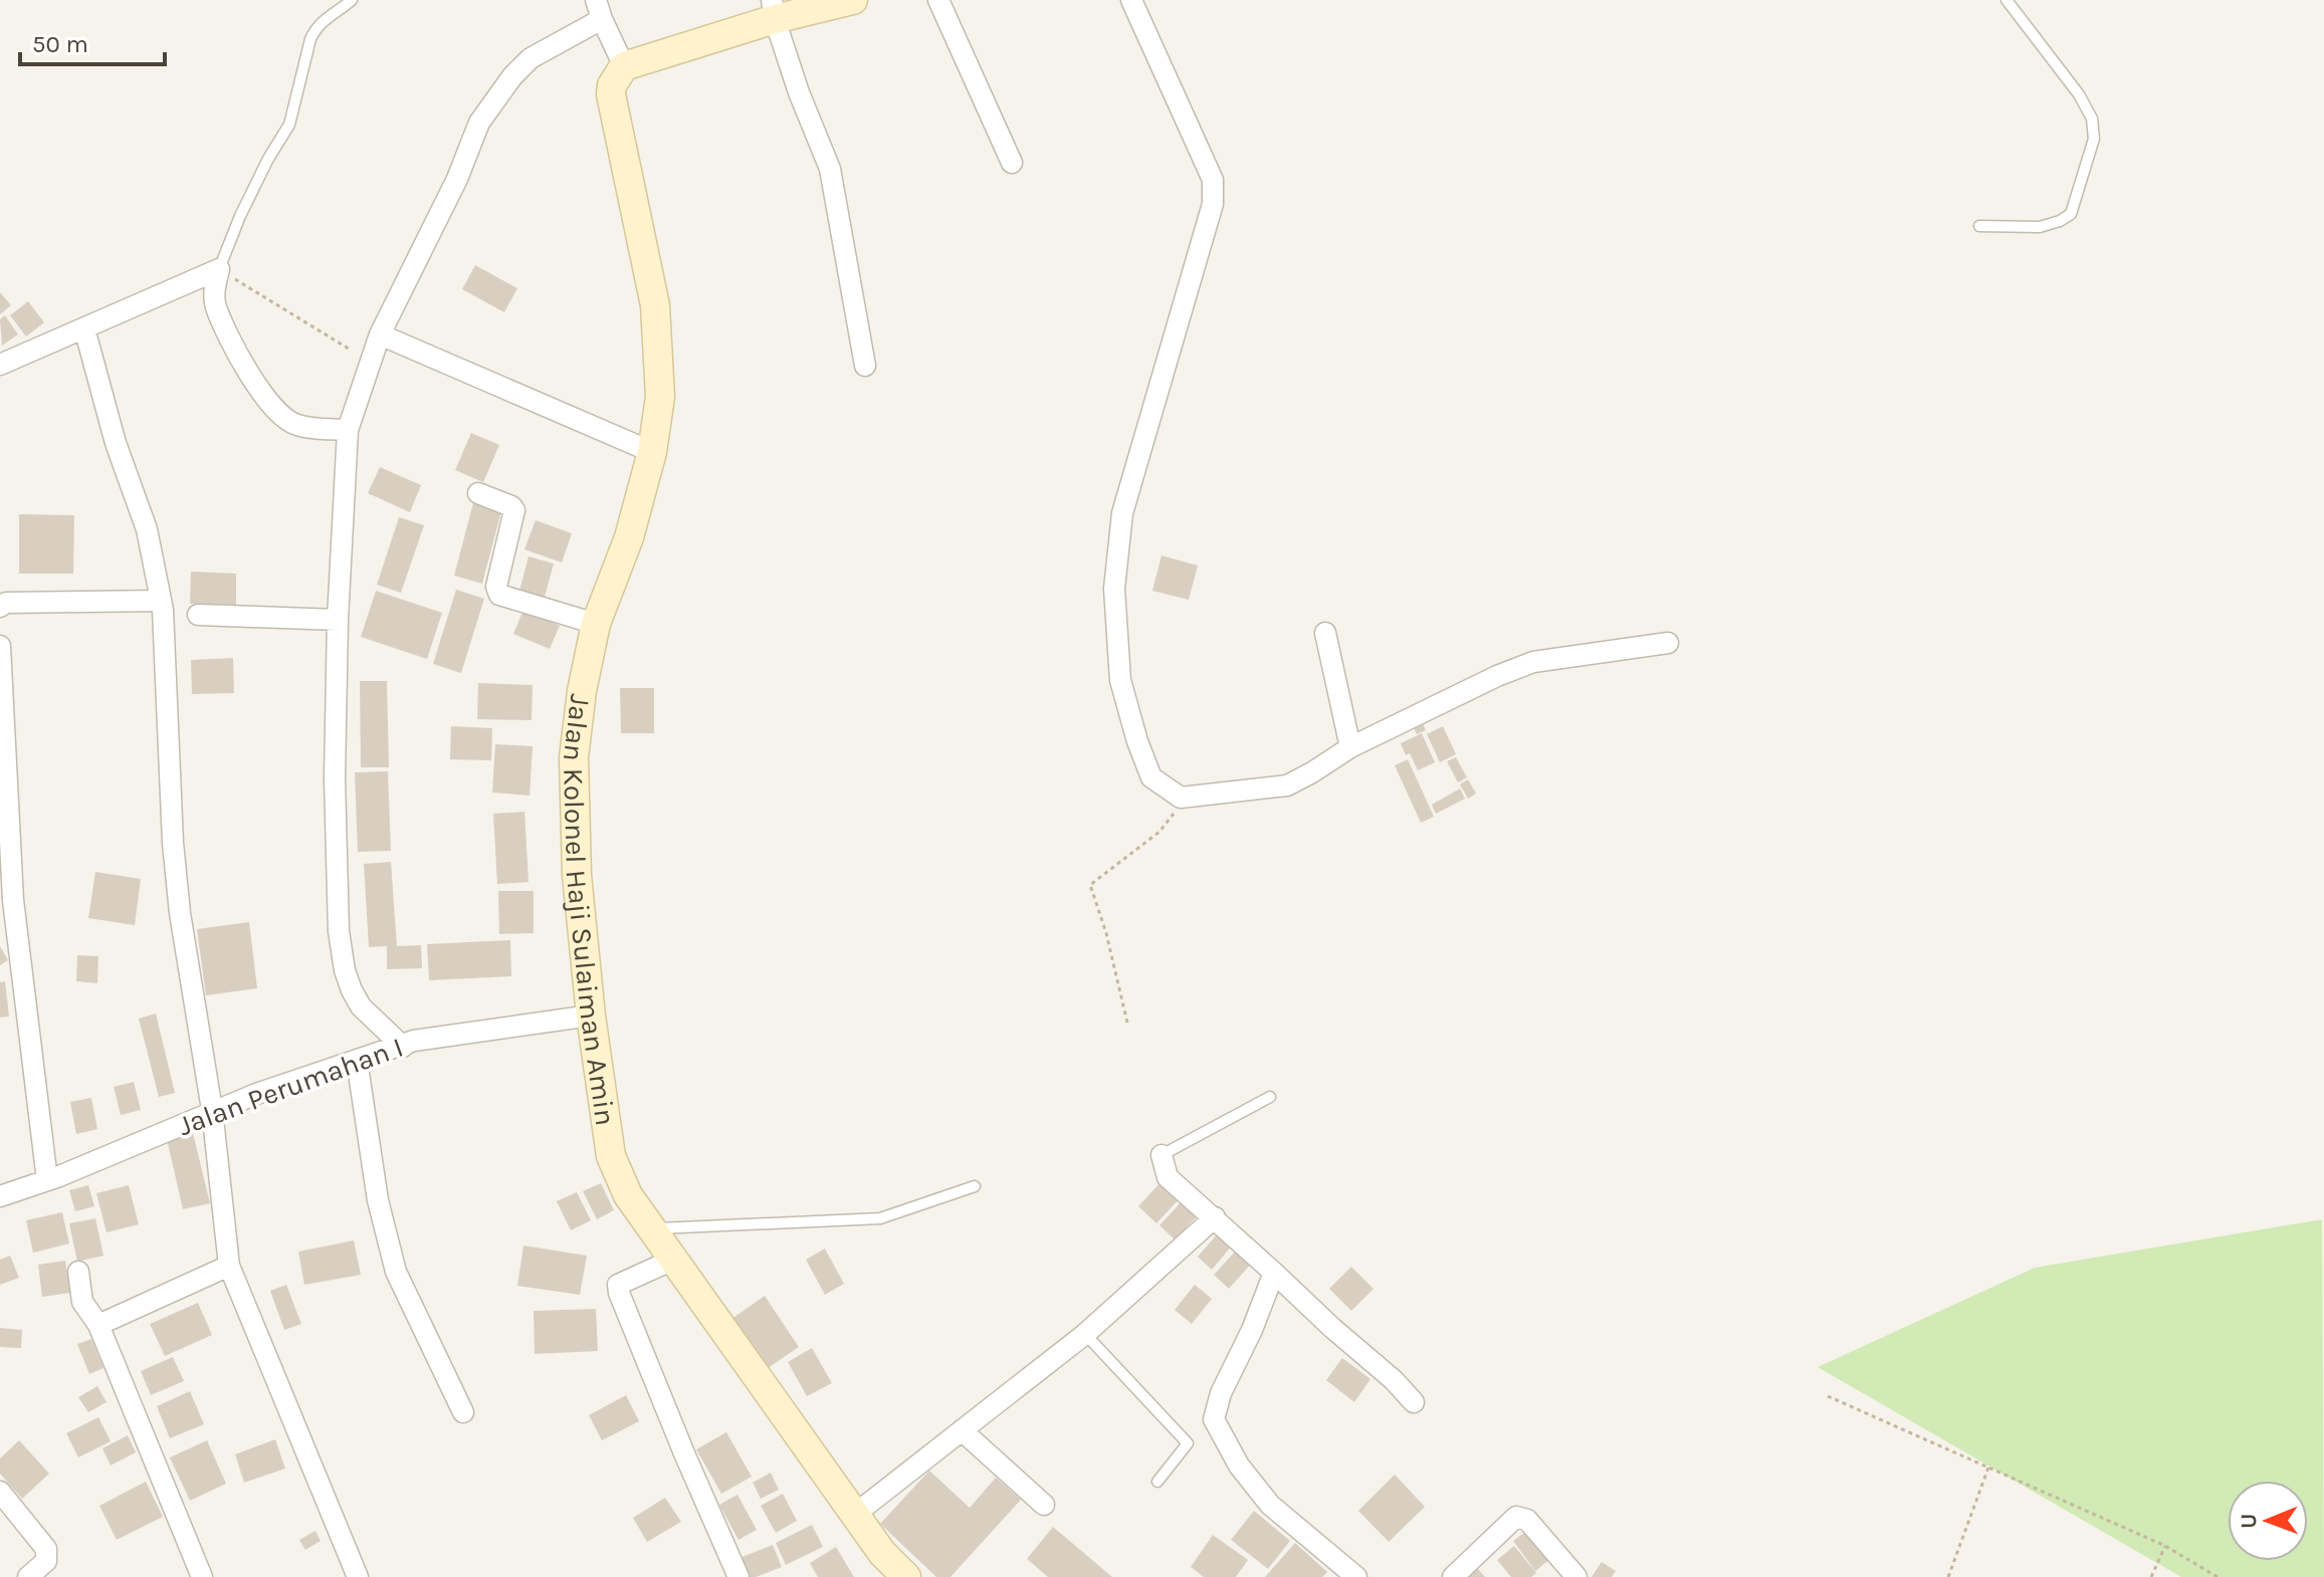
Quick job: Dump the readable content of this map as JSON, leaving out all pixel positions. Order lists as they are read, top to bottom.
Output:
{
  "streets": {
    "street": ["Jalan Kolonel Haji Sulaiman Amin", "Jalan Perumahan I"]
  },
  "crossings": [
    ["Jalan Kolonel Haji Sulaiman Amin", "Jalan Perumahan I"]
  ],
  "scale_bar": "50 m",
  "north": "left"
}
